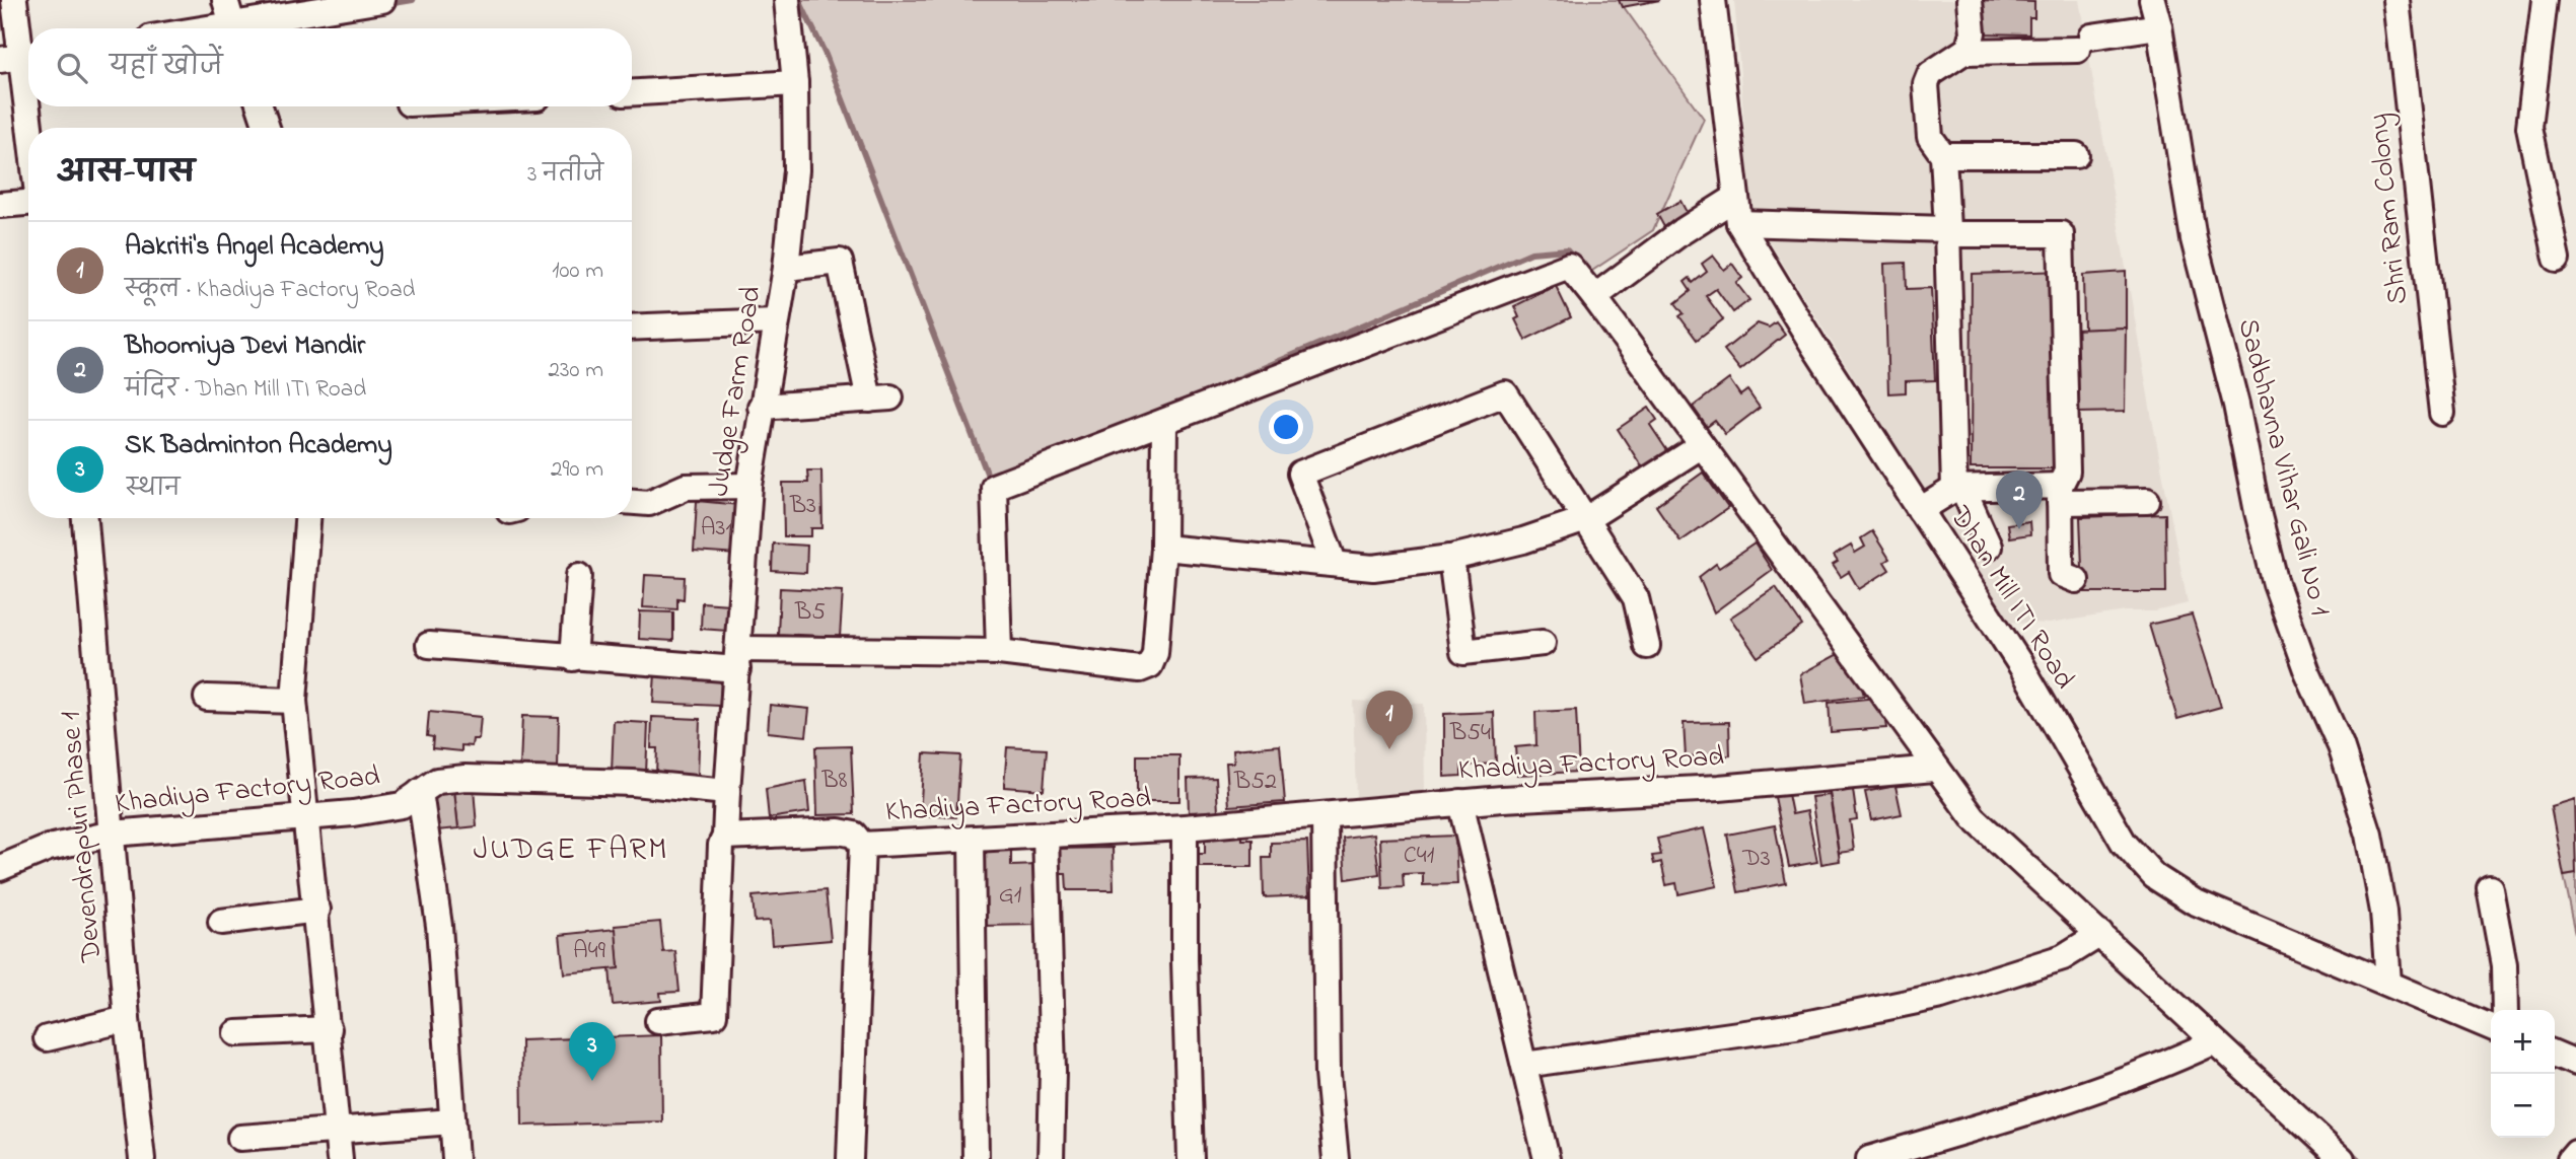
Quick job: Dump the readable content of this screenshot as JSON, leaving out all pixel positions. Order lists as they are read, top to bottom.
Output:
{
  "streets": {
    "street": [
      "Shri Ram Colony",
      "Judge Farm Road",
      "Sadbhavna Vihar Gali No 1",
      "Dhan Mill ITI Road",
      "Khadiya Factory Road",
      "Devendrapuri Phase 1"
    ]
  },
  "crossings": [
    ["Judge Farm Road", "Khadiya Factory Road"],
    ["Sadbhavna Vihar Gali No 1", "Dhan Mill ITI Road"],
    ["Khadiya Factory Road", "Devendrapuri Phase 1"]
  ],
  "districts": ["JUDGE FARM"],
  "house_numbers": [
    "B3",
    "A31",
    "B5",
    "B54",
    "B8",
    "B52",
    "C41",
    "D3",
    "G1",
    "A49"
  ],
  "page": {
    "search": "यहाँ खोजें",
    "heading": ["आस-पास", "3 नतीजे"],
    "list": [
      {
        "mark": "1",
        "name": "Aakriti's Angel Academy",
        "note": "स्कूल · Khadiya Factory Road",
        "value": "100 m"
      },
      {
        "mark": "2",
        "name": "Bhoomiya Devi Mandir",
        "note": "मंदिर · Dhan Mill ITI Road",
        "value": "230 m"
      },
      {
        "mark": "3",
        "name": "SK Badminton Academy",
        "note": "स्थान",
        "value": "290 m"
      }
    ],
    "pins": ["2", "1", "3"],
    "map_buttons": ["+", "−"]
  }
}
